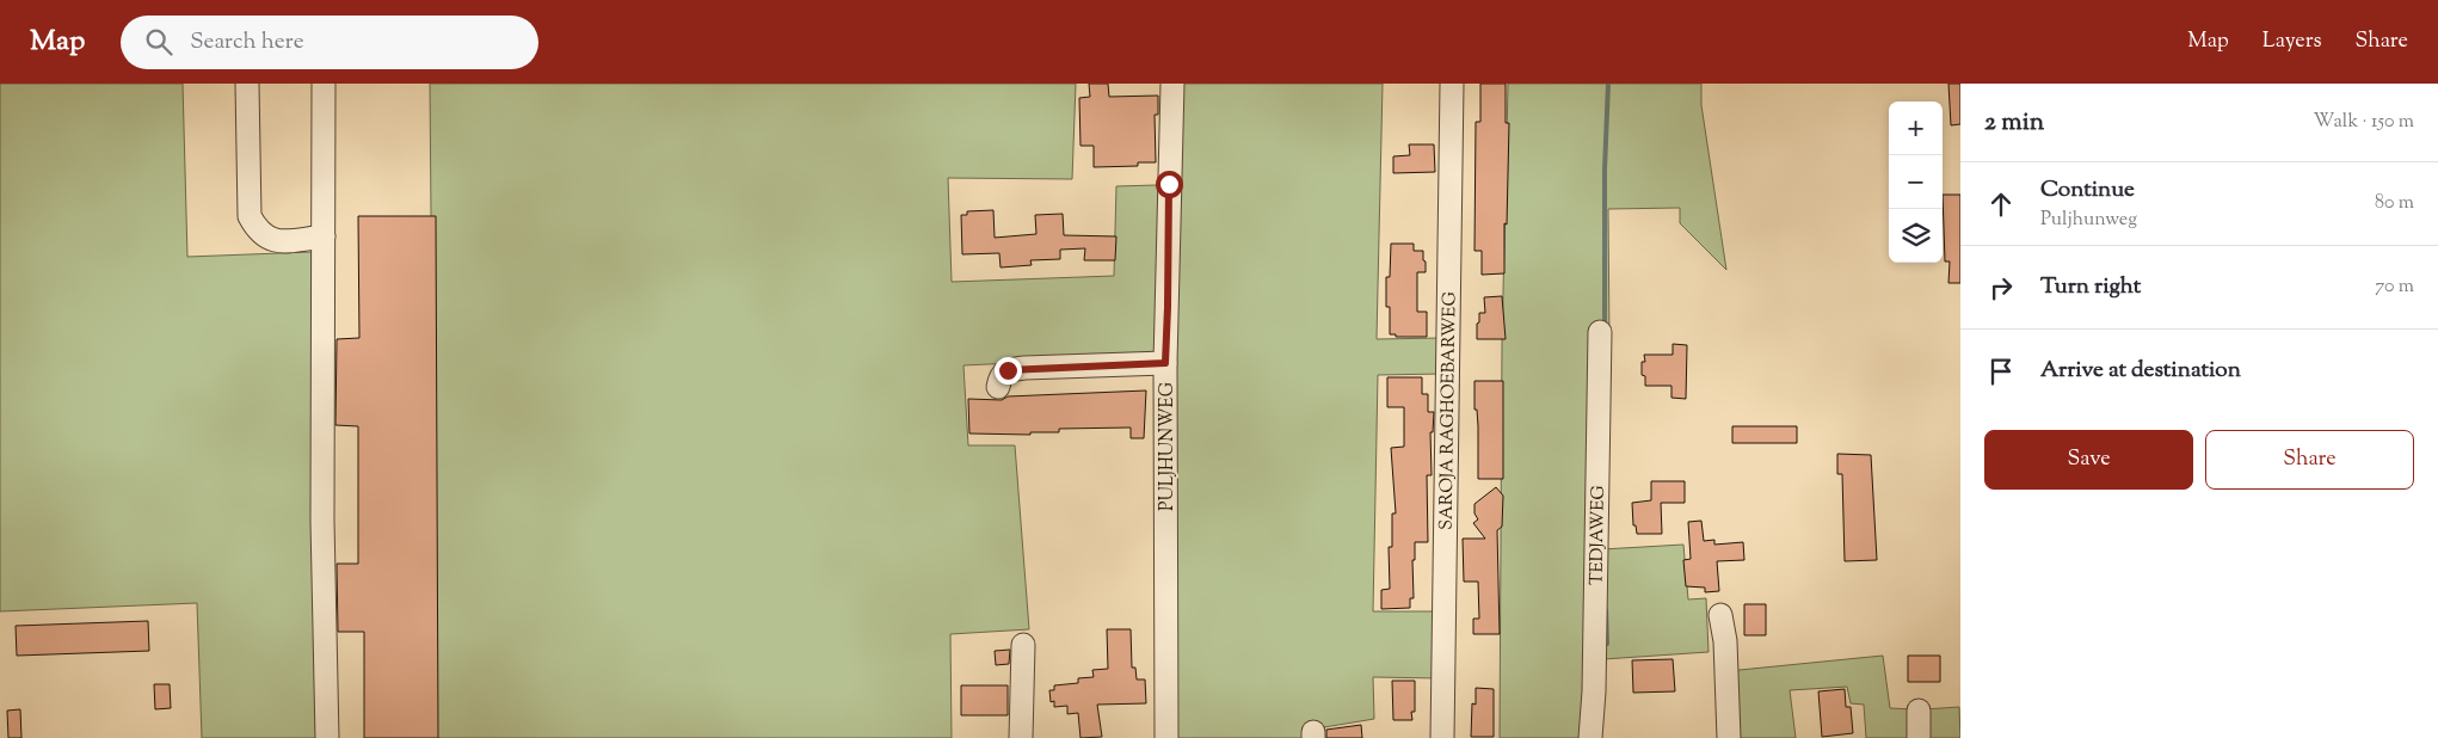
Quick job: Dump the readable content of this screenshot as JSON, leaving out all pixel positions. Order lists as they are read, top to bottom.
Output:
{
  "streets": {
    "street": ["SAROJA RAGHOEBARWEG", "PULJHUNWEG", "TEDJAWEG"]
  },
  "page": {
    "header": "Map",
    "search": "Search here",
    "nav": ["Map", "Layers", "Share"],
    "heading": ["2 min", "Walk · 150 m"],
    "map_buttons": ["+", "−"],
    "list": [
      ["Continue", "Puljhunweg", "80 m"],
      ["Turn right", "70 m"],
      "Arrive at destination"
    ],
    "buttons": ["Save", "Share"]
  }
}
